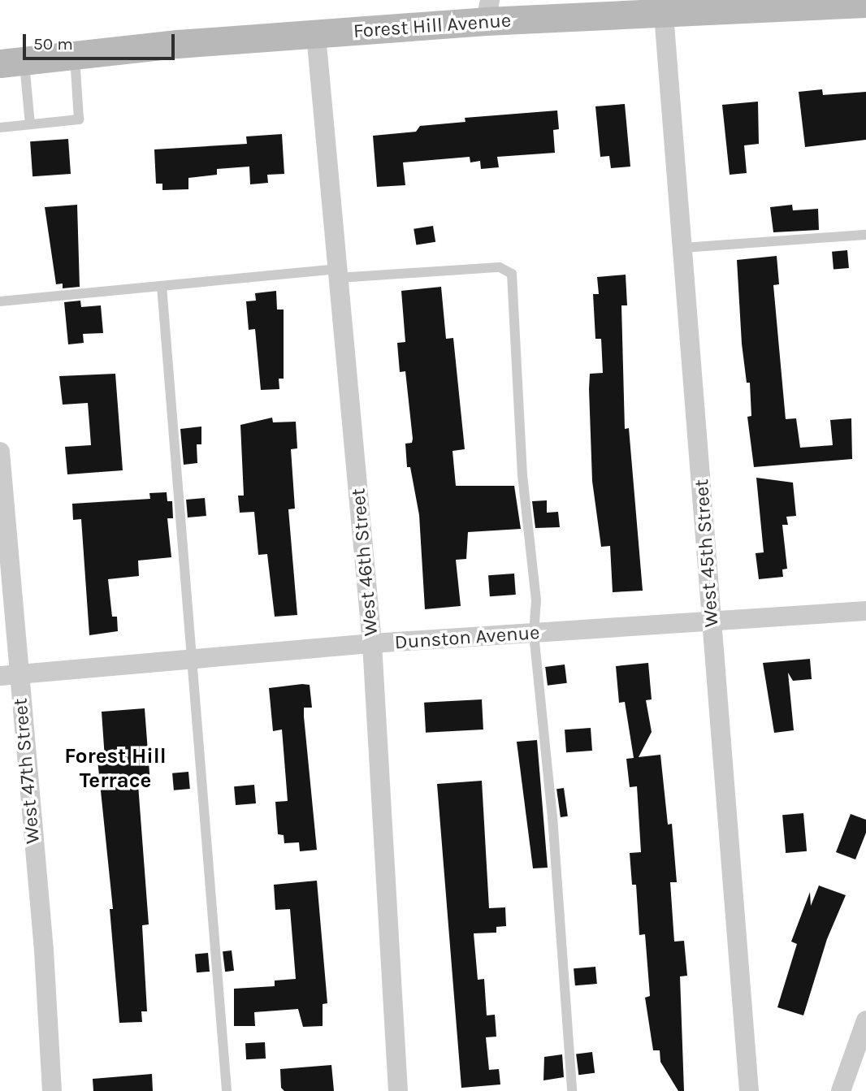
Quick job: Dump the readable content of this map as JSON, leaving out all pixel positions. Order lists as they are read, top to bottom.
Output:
{
  "streets": {
    "main road": ["Forest Hill Avenue"],
    "street": [
      "West 45th Street",
      "West 46th Street",
      "Dunston Avenue",
      "West 47th Street"
    ]
  },
  "crossings": [
    ["Forest Hill Avenue", "West 45th Street"],
    ["Forest Hill Avenue", "West 46th Street"],
    ["West 45th Street", "Dunston Avenue"],
    ["West 46th Street", "Dunston Avenue"],
    ["Dunston Avenue", "West 47th Street"]
  ],
  "districts": ["Forest Hill Terrace"],
  "scale_bar": "50 m"
}
